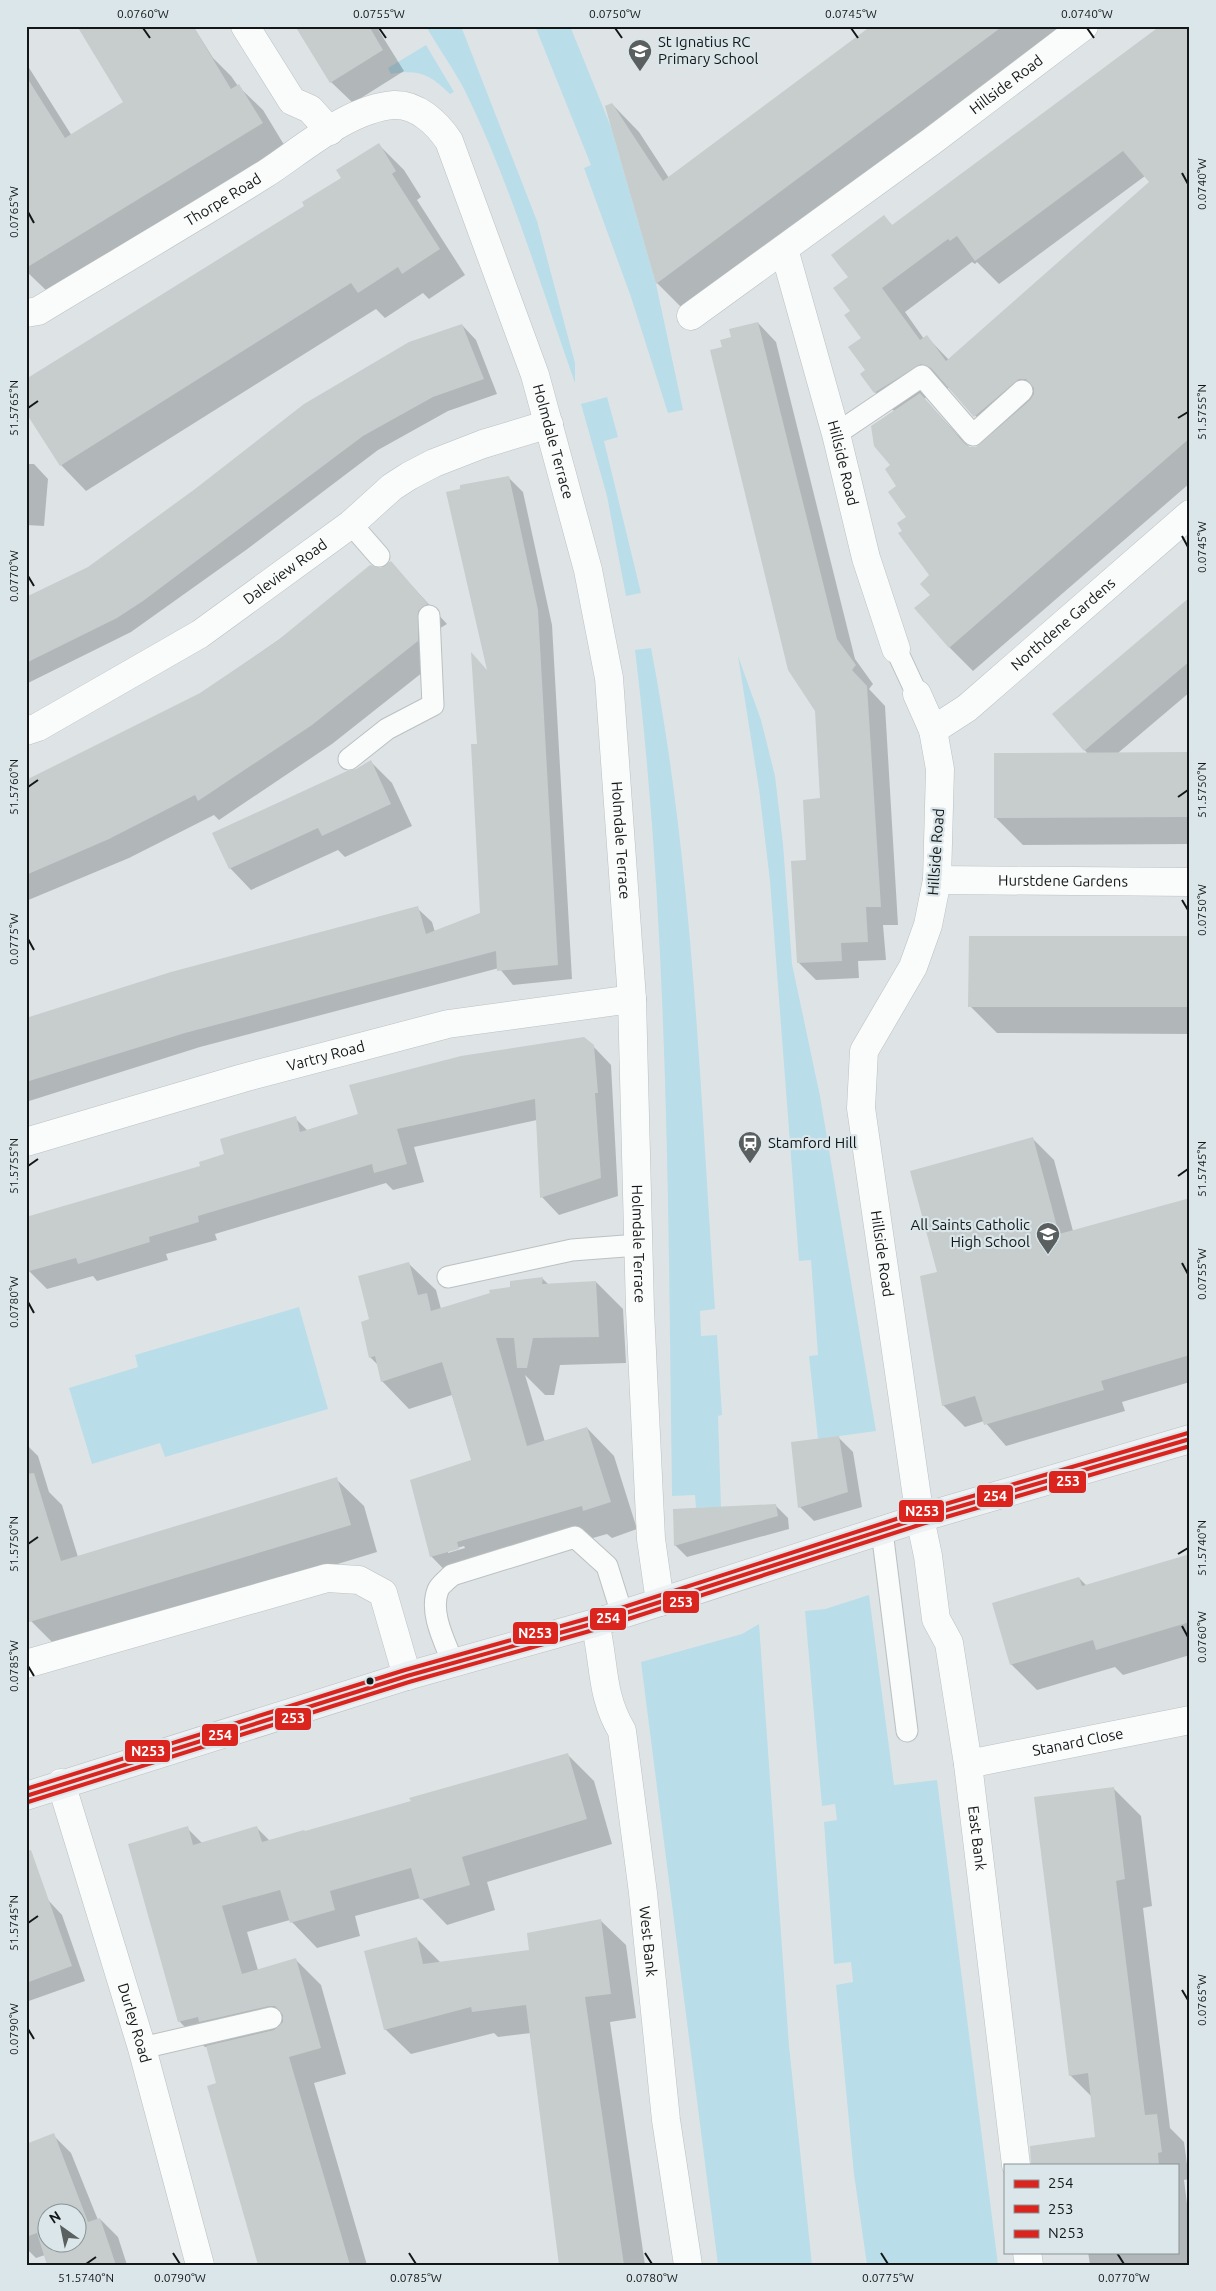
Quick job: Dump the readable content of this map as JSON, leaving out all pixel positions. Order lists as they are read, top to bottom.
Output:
{
  "streets": {
    "street": [
      "Hillside Road",
      "Thorpe Road",
      "Holmdale Terrace",
      "Daleview Road",
      "Northdene Gardens",
      "Hurstdene Gardens",
      "Vartry Road",
      "Stanard Close",
      "East Bank",
      "West Bank",
      "Durley Road"
    ]
  },
  "crossings": [
    ["Hillside Road", "Northdene Gardens"],
    ["Hillside Road", "Hurstdene Gardens"],
    ["Hillside Road", "East Bank"],
    ["Thorpe Road", "Holmdale Terrace"],
    ["Holmdale Terrace", "Daleview Road"],
    ["Holmdale Terrace", "Vartry Road"],
    ["Stanard Close", "East Bank"]
  ],
  "places": {
    "school or university": ["St Ignatius RC Primary School", "All Saints Catholic High School"],
    "station": ["Stamford Hill"]
  },
  "lines": ["transit line N253", "transit line 254", "transit line 253"],
  "legend": ["254", "253", "N253"],
  "north": "top left",
  "coordinates": [
    "0.0760°W",
    "0.0755°W",
    "0.0750°W",
    "0.0745°W",
    "0.0740°W",
    "0.0765°W",
    "51.5765°N",
    "51.5755°N",
    "0.0770°W",
    "51.5760°N",
    "51.5750°N",
    "0.0775°W",
    "51.5745°N",
    "0.0780°W",
    "51.5740°N",
    "0.0785°W",
    "0.0790°W"
  ]
}
